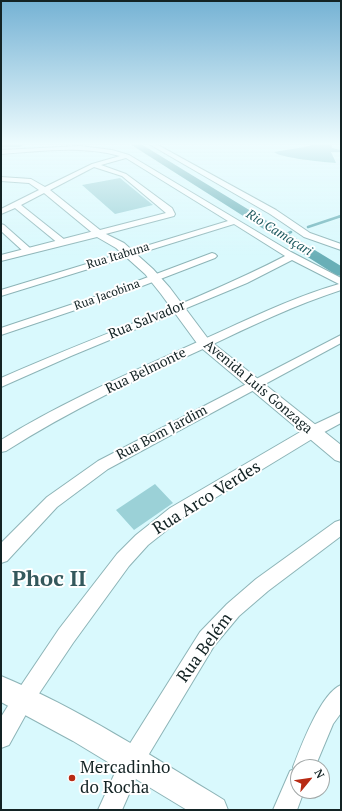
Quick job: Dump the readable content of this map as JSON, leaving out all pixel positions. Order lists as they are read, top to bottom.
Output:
{
  "streets": {
    "street": [
      "Rua Itabuna",
      "Rua Jacobina",
      "Rua Salvador",
      "Rua Belmonte",
      "Avenida Luís Gonzaga",
      "Rua Bom Jardim",
      "Rua Arco Verdes",
      "Rua Belém"
    ]
  },
  "crossings": [
    ["Rua Itabuna", "Avenida Luís Gonzaga"],
    ["Rua Jacobina", "Avenida Luís Gonzaga"],
    ["Rua Salvador", "Avenida Luís Gonzaga"],
    ["Rua Belmonte", "Avenida Luís Gonzaga"],
    ["Avenida Luís Gonzaga", "Rua Bom Jardim"],
    ["Avenida Luís Gonzaga", "Rua Arco Verdes"]
  ],
  "districts": ["Phoc II"],
  "water": ["Rio Camaçari"],
  "places": ["Mercadinho do Rocha"],
  "north": "top right"
}
